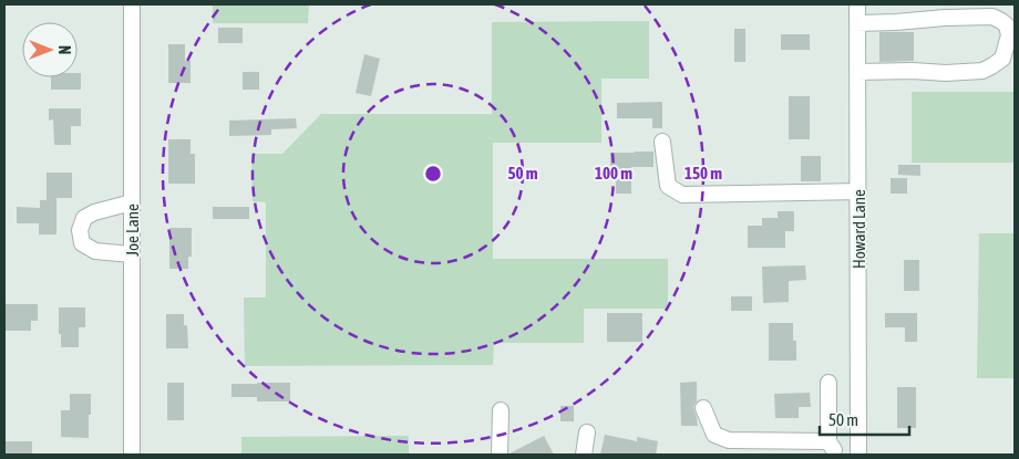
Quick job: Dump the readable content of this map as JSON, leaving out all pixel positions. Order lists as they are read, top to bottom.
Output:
{
  "streets": {
    "street": ["Howard Lane", "Joe Lane"]
  },
  "scale_bar": "50 m",
  "north": "right",
  "rings": ["50 m", "100 m", "150 m"]
}
